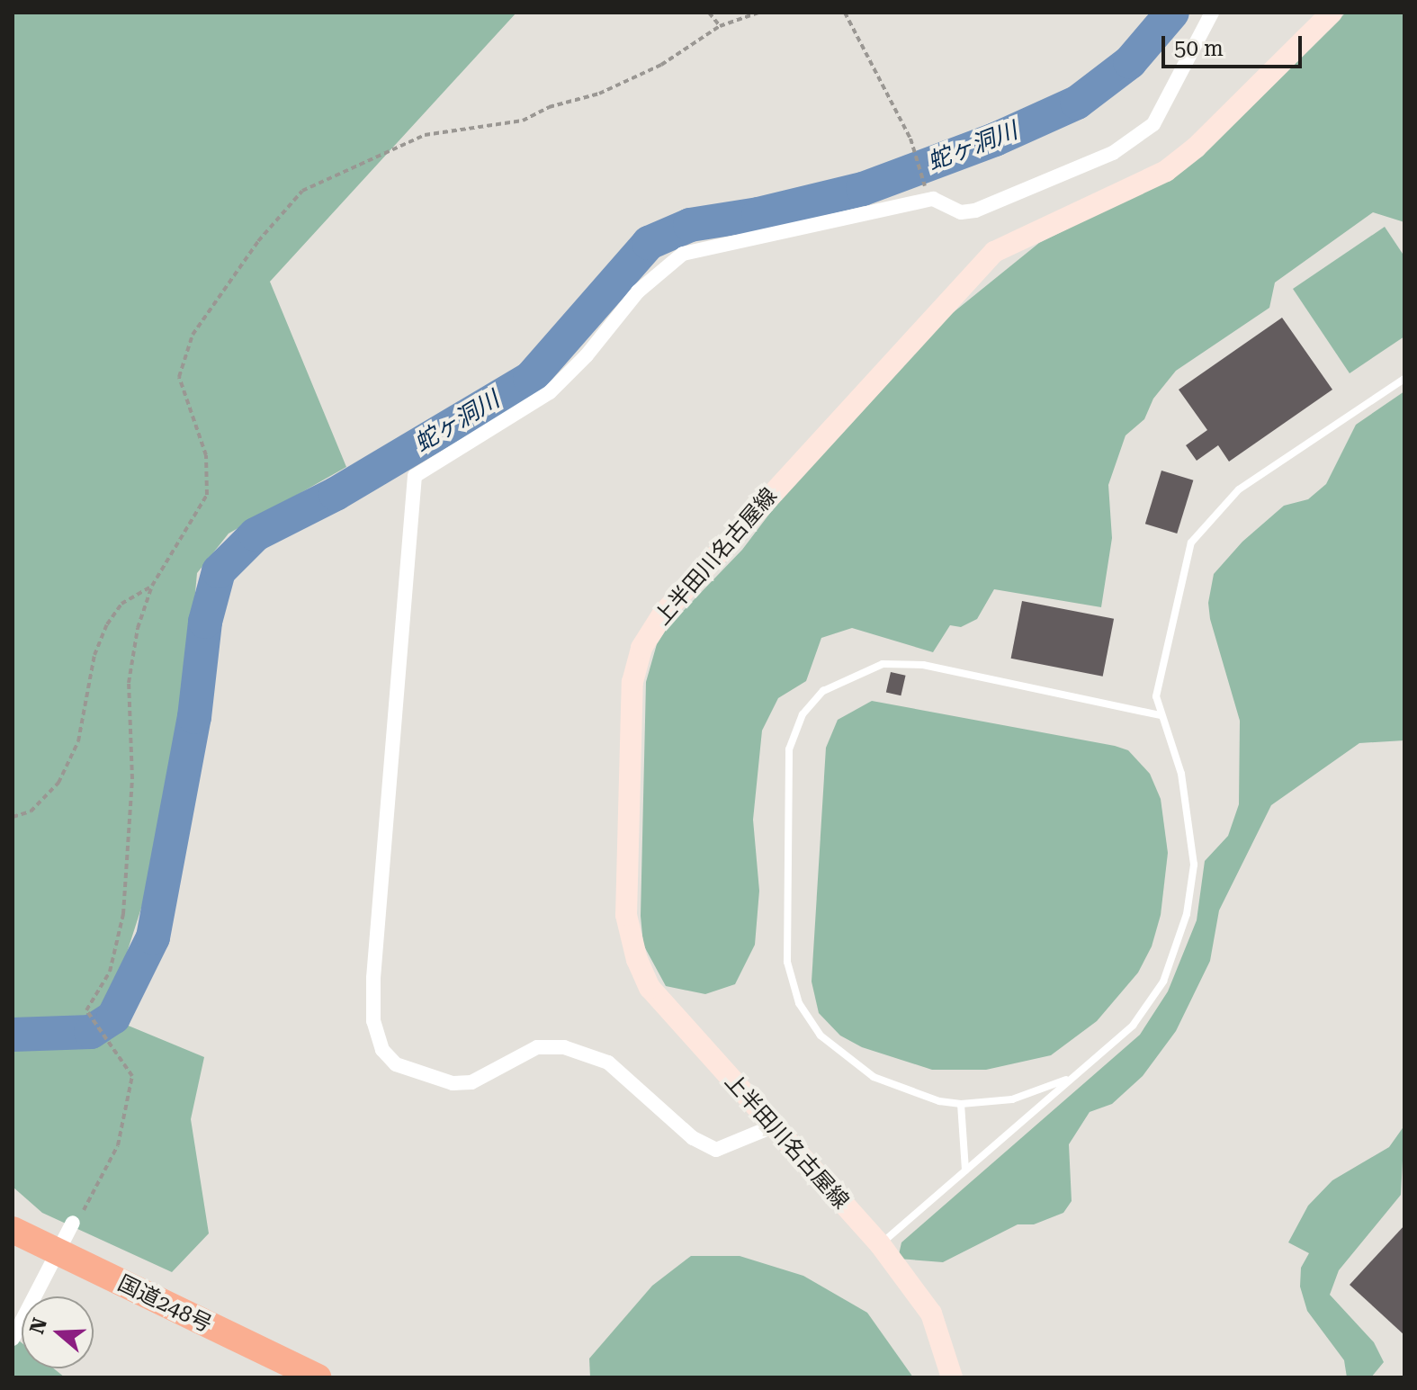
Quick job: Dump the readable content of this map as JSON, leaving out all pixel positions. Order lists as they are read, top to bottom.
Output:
{
  "streets": {
    "highway": ["国道248号"],
    "main road": ["上半田川名古屋線"]
  },
  "water": ["蛇ヶ洞川"],
  "scale_bar": "50 m",
  "north": "left"
}
